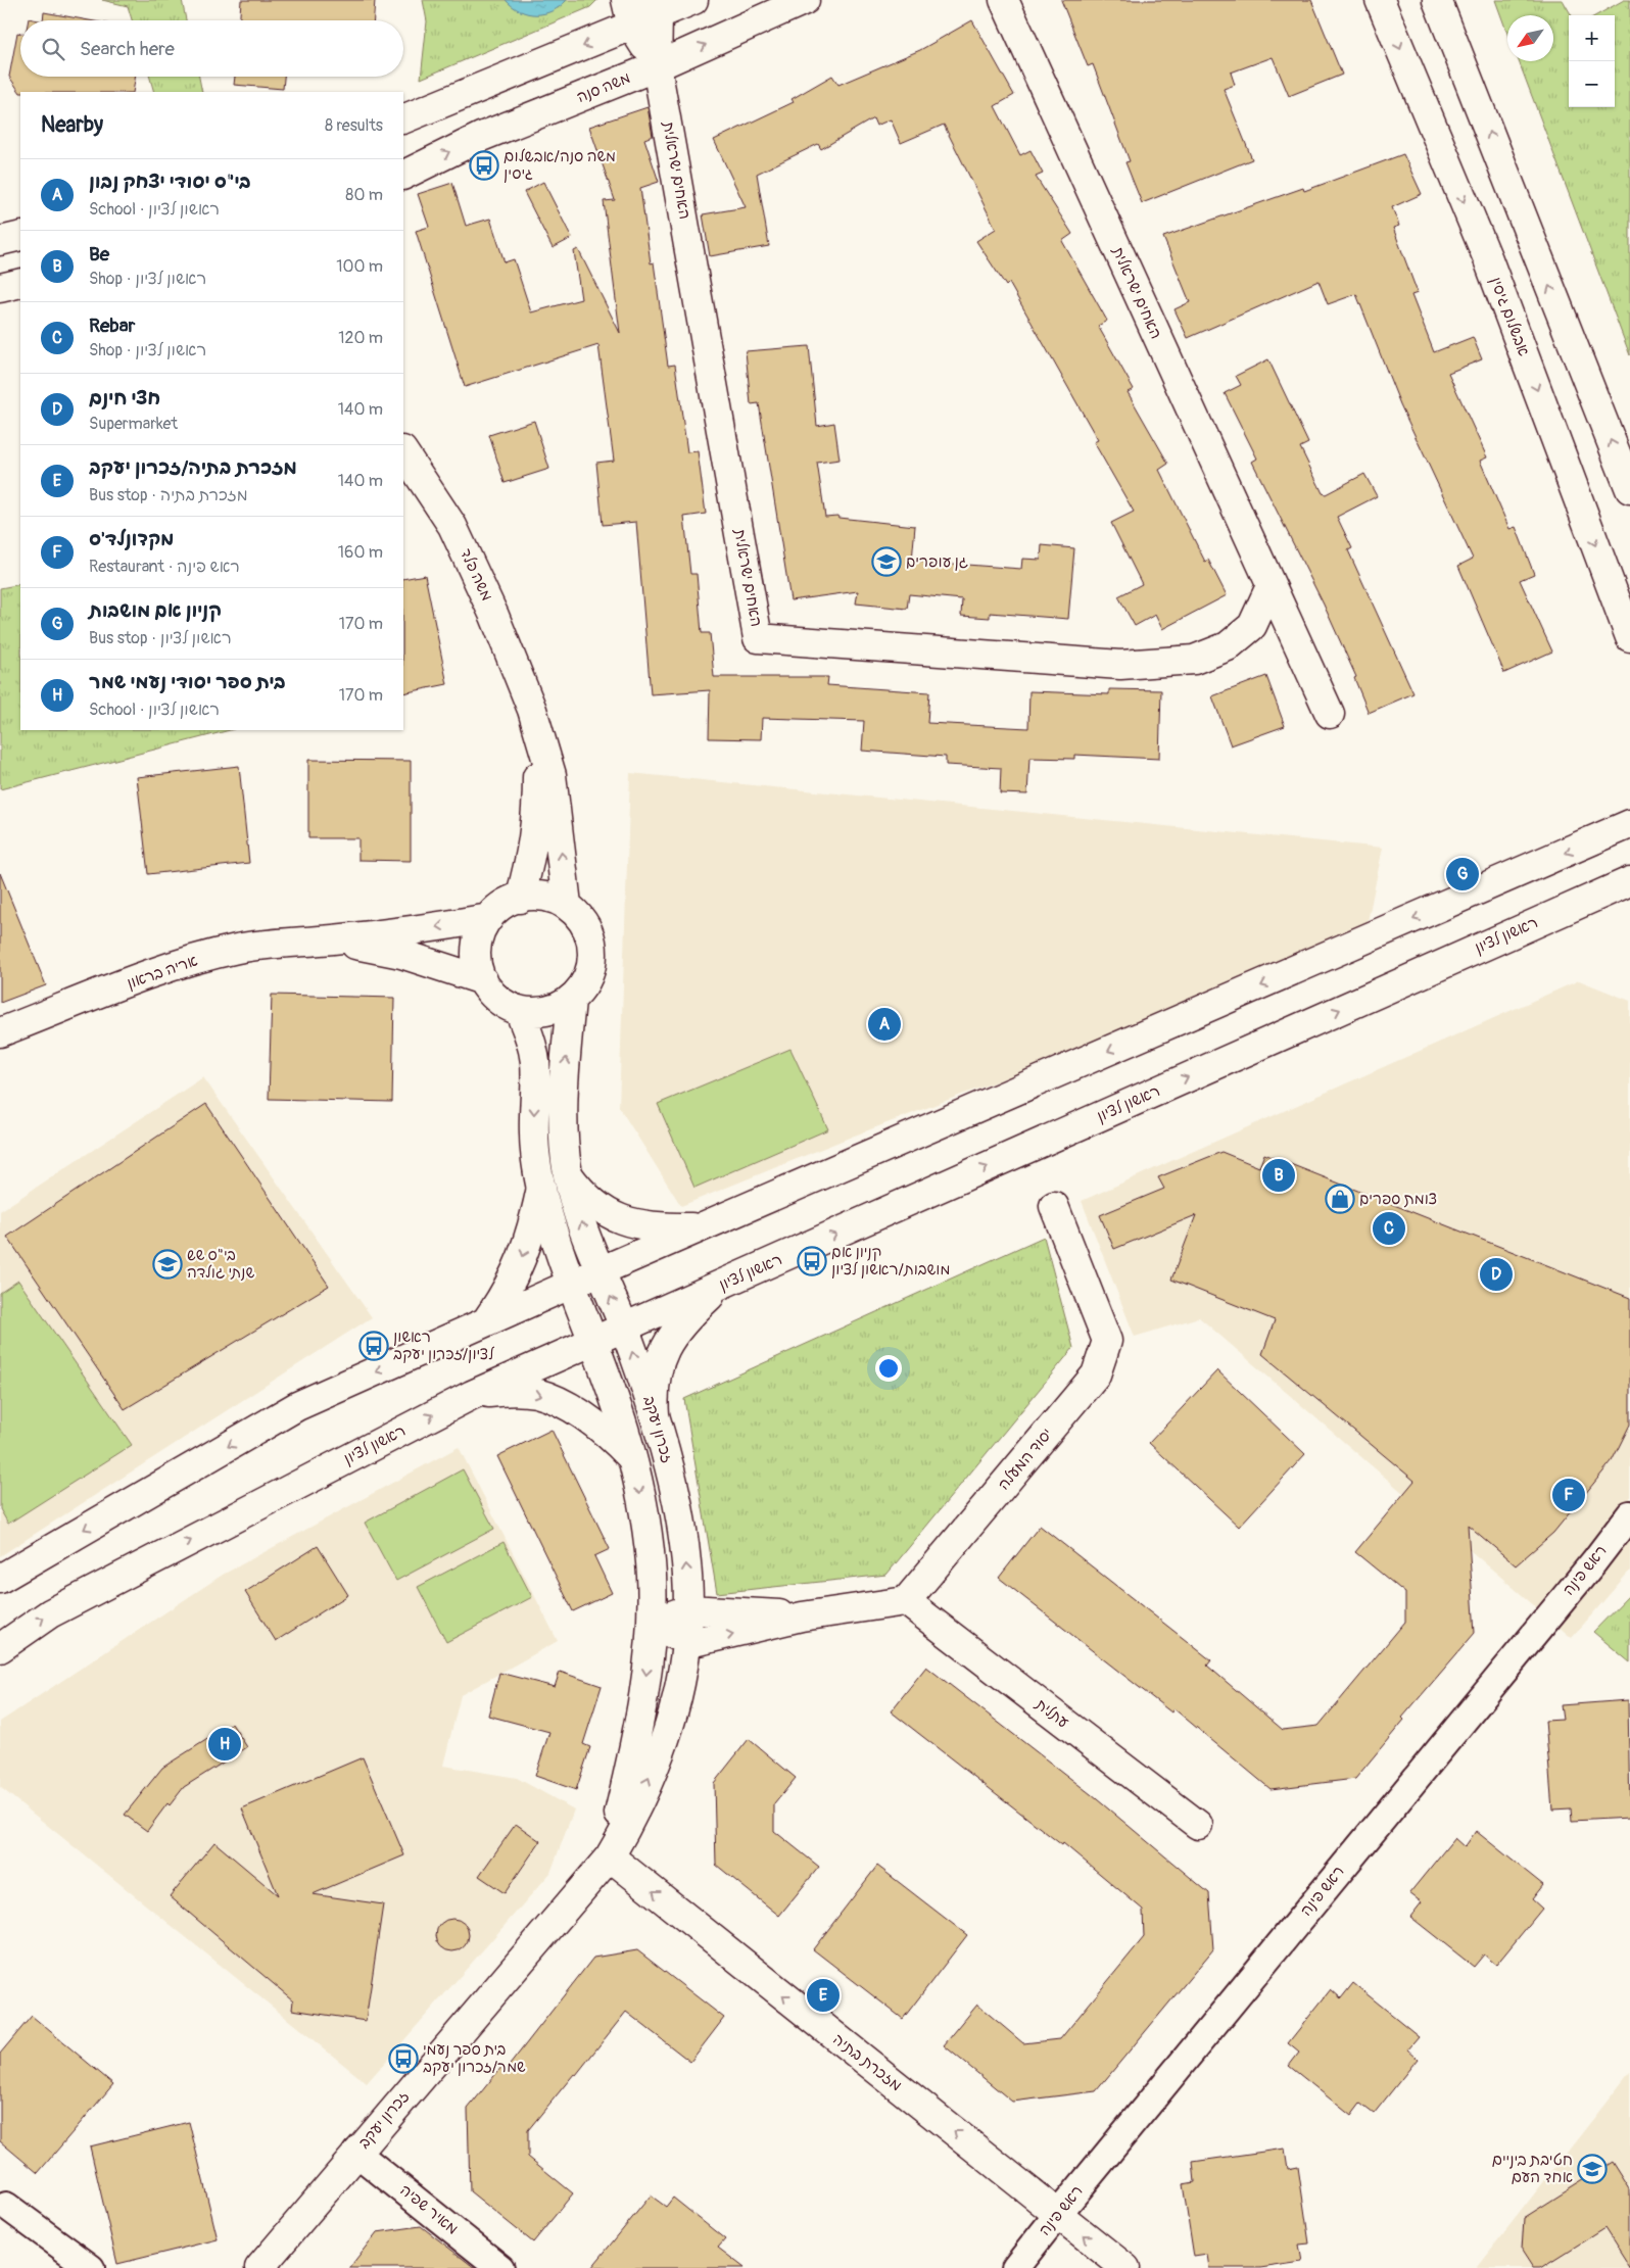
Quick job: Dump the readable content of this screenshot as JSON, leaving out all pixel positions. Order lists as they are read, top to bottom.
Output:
{
  "streets": {
    "street": [
      "משה סנה",
      "האחים ישראלית",
      "אבשלום גיסין",
      "משה פלד",
      "ראשון לציון",
      "אריה בראון",
      "זכרון יעקב",
      "יסוד המעלה",
      "ראש פינה",
      "עתלית",
      "מזכרת בתיה",
      "מאיר שפיה"
    ]
  },
  "crossings": [
    ["משה סנה", "האחים ישראלית"],
    ["משה פלד", "אריה בראון"],
    ["משה פלד", "זכרון יעקב"],
    ["ראשון לציון", "זכרון יעקב"],
    ["אריה בראון", "זכרון יעקב"],
    ["זכרון יעקב", "מזכרת בתיה"],
    ["זכרון יעקב", "מאיר שפיה"],
    ["יסוד המעלה", "עתלית"],
    ["ראש פינה", "מזכרת בתיה"]
  ],
  "one_way": ["מזכרת בתיה"],
  "places": {
    "bus stop": [
      "משה סנה/אבשלום גיסין",
      "קניון אם מושבות/ראשון לציון",
      "ראשון לציון/זכרון יעקב",
      "בית ספר נעמי שמר/זכרון יעקב"
    ],
    "school or university": ["גן עופרים", "בי\"ס שש שנתי גולדה", "חטיבת ביניים אחד העם"],
    "shop": ["צומת ספרים"]
  },
  "north": "bottom left",
  "page": {
    "map_buttons": ["+", "−"],
    "search": "Search here",
    "heading": ["Nearby", "8 results"],
    "list": [
      {
        "mark": "A",
        "name": "בי\"ס יסודי יצחק נבון",
        "note": "School · ראשון לציון",
        "value": "80 m"
      },
      {
        "mark": "B",
        "name": "Be",
        "note": "Shop · ראשון לציון",
        "value": "100 m"
      },
      {
        "mark": "C",
        "name": "Rebar",
        "note": "Shop · ראשון לציון",
        "value": "120 m"
      },
      {
        "mark": "D",
        "name": "חצי חינם",
        "note": "Supermarket",
        "value": "140 m"
      },
      {
        "mark": "E",
        "name": "מזכרת בתיה/זכרון יעקב",
        "note": "Bus stop · מזכרת בתיה",
        "value": "140 m"
      },
      {
        "mark": "F",
        "name": "מקדונלד'ס",
        "note": "Restaurant · ראש פינה",
        "value": "160 m"
      },
      {
        "mark": "G",
        "name": "קניון אם מושבות",
        "note": "Bus stop · ראשון לציון",
        "value": "170 m"
      },
      {
        "mark": "H",
        "name": "בית ספר יסודי נעמי שמר",
        "note": "School · ראשון לציון",
        "value": "170 m"
      }
    ],
    "pins": [
      "G",
      "A",
      "B",
      "C",
      "D",
      "F",
      "H",
      "E"
    ]
  }
}
